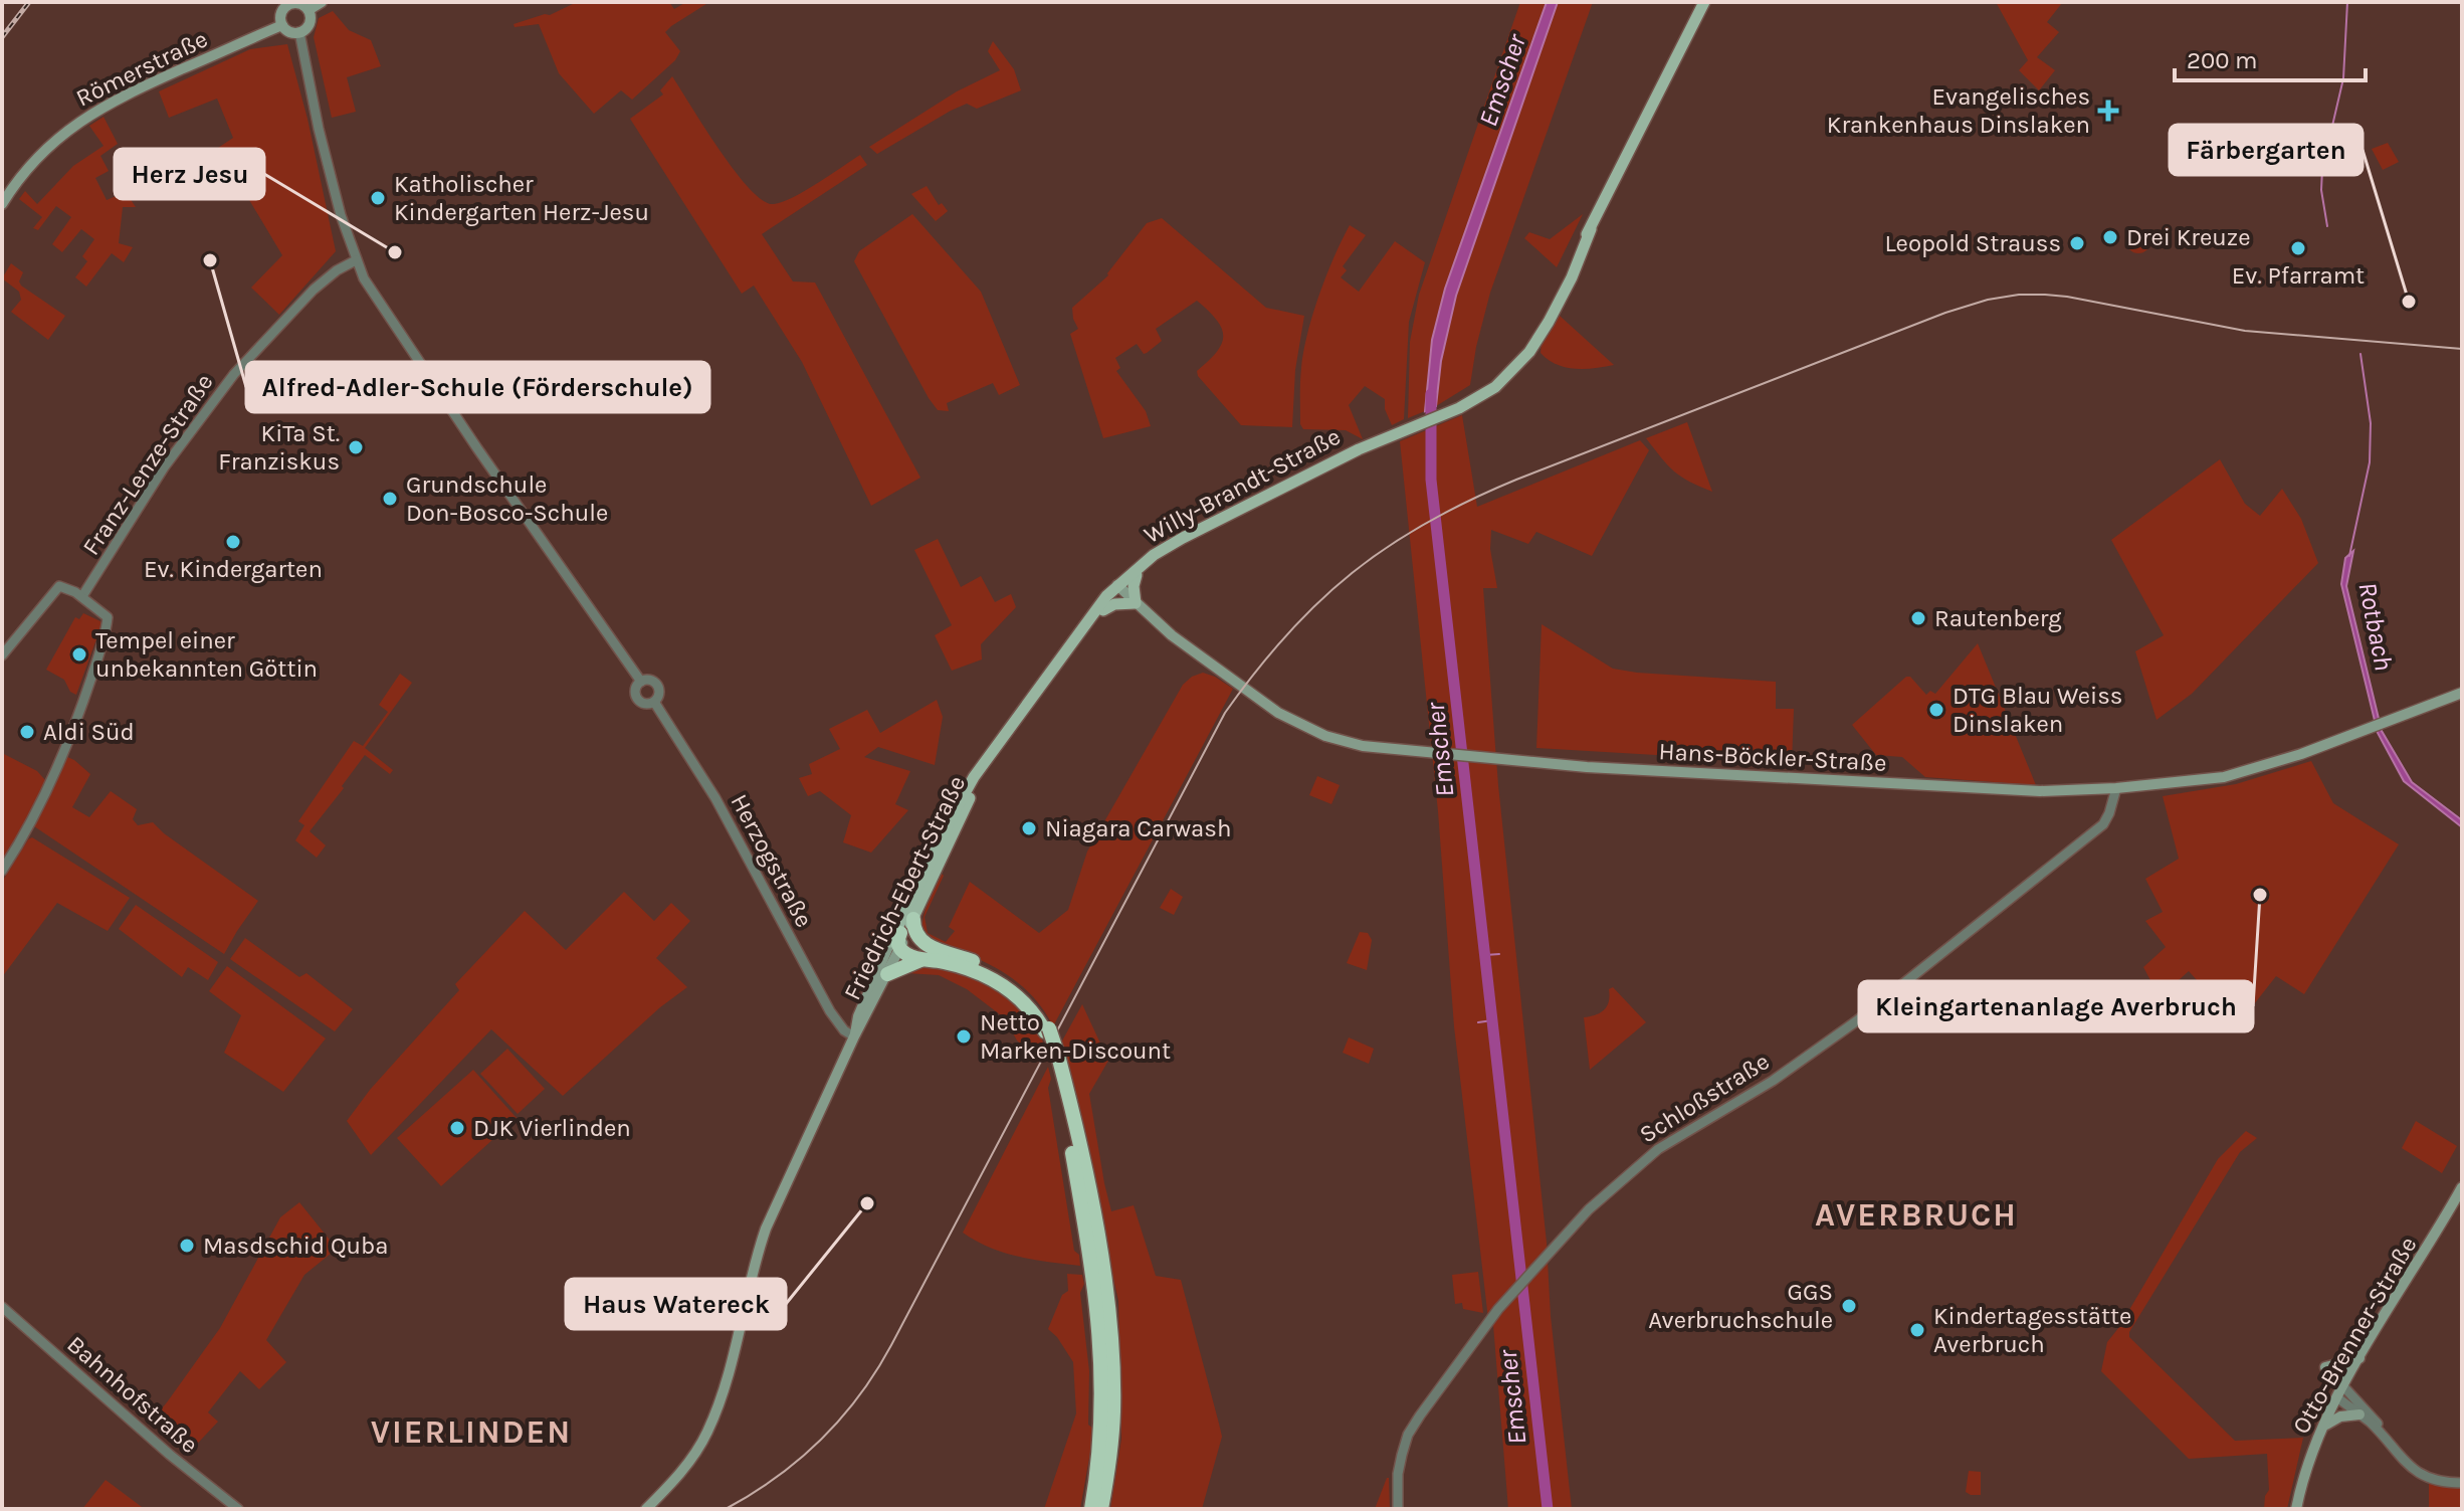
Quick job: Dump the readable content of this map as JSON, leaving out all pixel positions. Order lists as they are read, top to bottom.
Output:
{
  "streets": {
    "main road": [
      "Römerstraße",
      "Willy-Brandt-Straße",
      "Hans-Böckler-Straße",
      "Friedrich-Ebert-Straße",
      "Otto-Brenner-Straße"
    ],
    "street": [
      "Franz-Lenze-Straße",
      "Herzogstraße",
      "Schloßstraße",
      "Bahnhofstraße"
    ]
  },
  "crossings": [
    ["Willy-Brandt-Straße", "Hans-Böckler-Straße"],
    ["Willy-Brandt-Straße", "Friedrich-Ebert-Straße"],
    ["Hans-Böckler-Straße", "Schloßstraße"],
    ["Herzogstraße", "Friedrich-Ebert-Straße"]
  ],
  "districts": ["AVERBRUCH", "VIERLINDEN"],
  "water": ["Emscher", "Rotbach"],
  "places": {
    "health": ["Evangelisches Krankenhaus Dinslaken"],
    "other": [
      "Katholischer Kindergarten Herz-Jesu",
      "Drei Kreuze",
      "Leopold Strauss",
      "Ev. Pfarramt",
      "Herz Jesu",
      "Alfred-Adler-Schule (Förderschule)",
      "Färbergarten",
      "KiTa St. Franziskus",
      "Grundschule Don-Bosco-Schule",
      "Ev. Kindergarten",
      "Rautenberg",
      "Tempel einer unbekannten Göttin",
      "DTG Blau Weiss Dinslaken",
      "Aldi Süd",
      "Niagara Carwash",
      "Kleingartenanlage Averbruch",
      "Netto Marken-Discount",
      "DJK Vierlinden",
      "Haus Watereck",
      "Masdschid Quba",
      "GGS Averbruchschule",
      "Kindertagesstätte Averbruch"
    ]
  },
  "scale_bar": "200 m"
}
